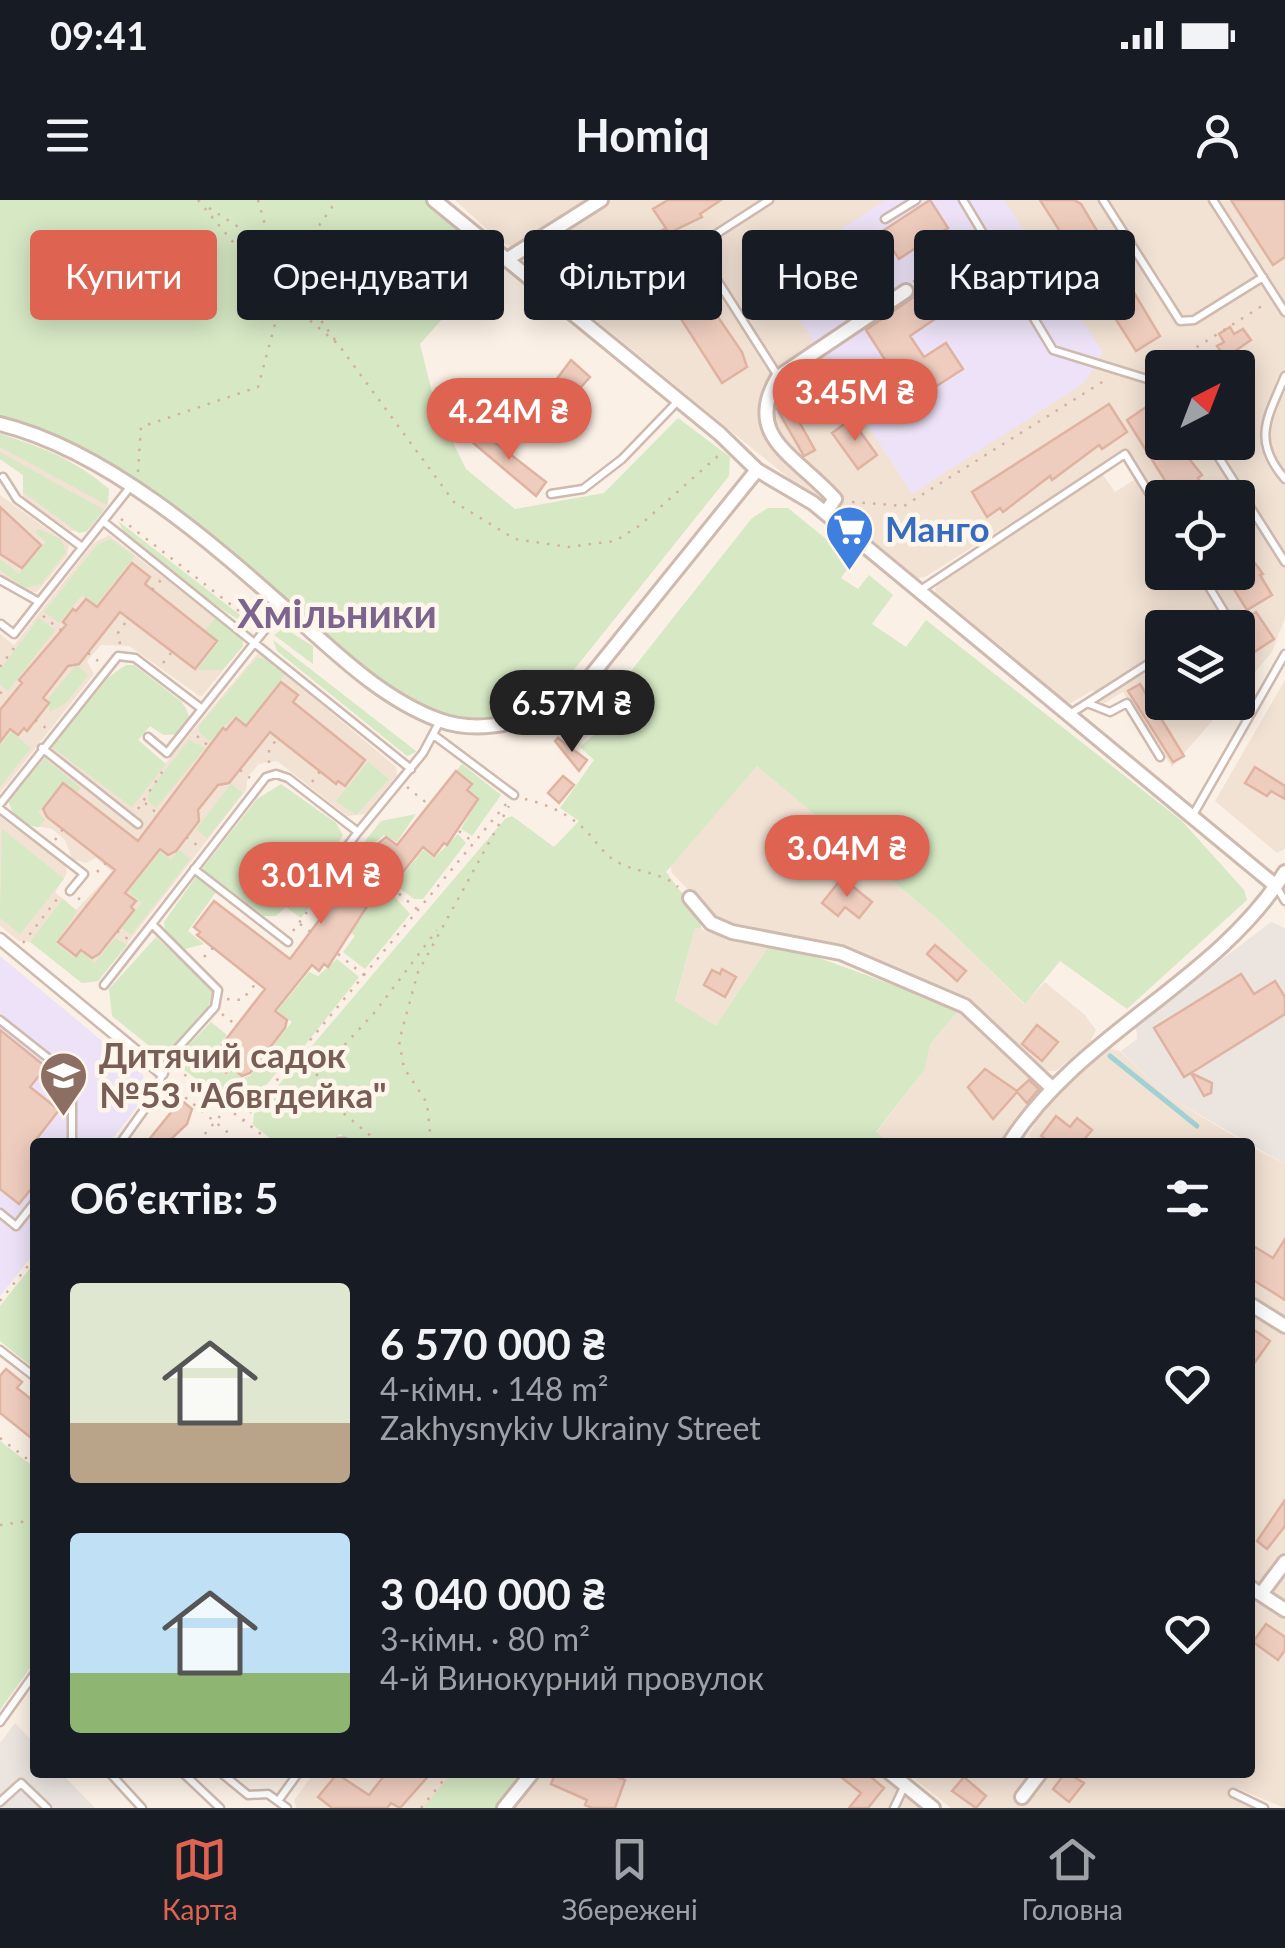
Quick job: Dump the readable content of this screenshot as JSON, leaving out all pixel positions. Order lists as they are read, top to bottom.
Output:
{
  "districts": ["Хмільники"],
  "places": {
    "supermarket": ["Манго"],
    "school or university": ["Дитячий садок №53 \"Абвгдейка\""]
  },
  "north": "top right",
  "page": {
    "status": "09:41",
    "header": "Homiq",
    "chip": [
      "Купити",
      "Орендувати",
      "Фільтри",
      "Нове",
      "Квартира"
    ],
    "price": [
      "3.45M ₴",
      "4.24M ₴",
      "6.57M ₴",
      "3.04M ₴",
      "3.01M ₴"
    ],
    "heading": "Об’єктів: 5",
    "list": [
      {
        "name": "6 570 000 ₴",
        "note": "4-кімн. · 148 m² · Zakhysnykiv Ukrainy Street"
      },
      {
        "name": "3 040 000 ₴",
        "note": "3-кімн. · 80 m² · 4-й Винокурний провулок"
      }
    ],
    "tabs": ["Карта", "Збережені", "Головна"]
  }
}
